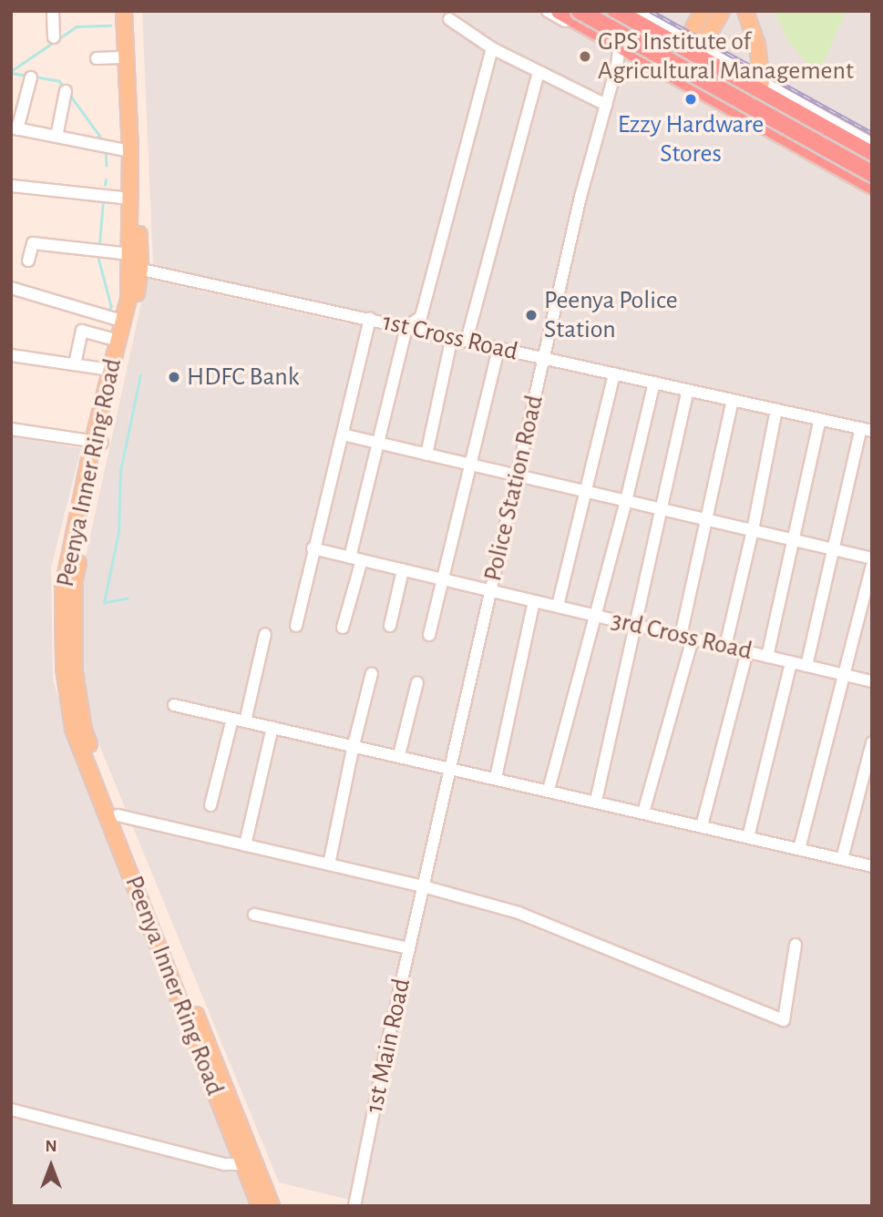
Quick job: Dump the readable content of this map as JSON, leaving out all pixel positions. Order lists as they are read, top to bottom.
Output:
{
  "streets": {
    "main road": ["Peenya Inner Ring Road"],
    "street": [
      "1st Cross Road",
      "Police Station Road",
      "3rd Cross Road",
      "1st Main Road"
    ]
  },
  "crossings": [
    ["1st Cross Road", "Peenya Inner Ring Road"],
    ["1st Cross Road", "Police Station Road"],
    ["Police Station Road", "3rd Cross Road"],
    ["Police Station Road", "1st Main Road"]
  ],
  "places": [
    "GPS Institute of Agricultural Management",
    "Ezzy Hardware Stores",
    "Peenya Police Station",
    "HDFC Bank"
  ],
  "north": "top"
}
